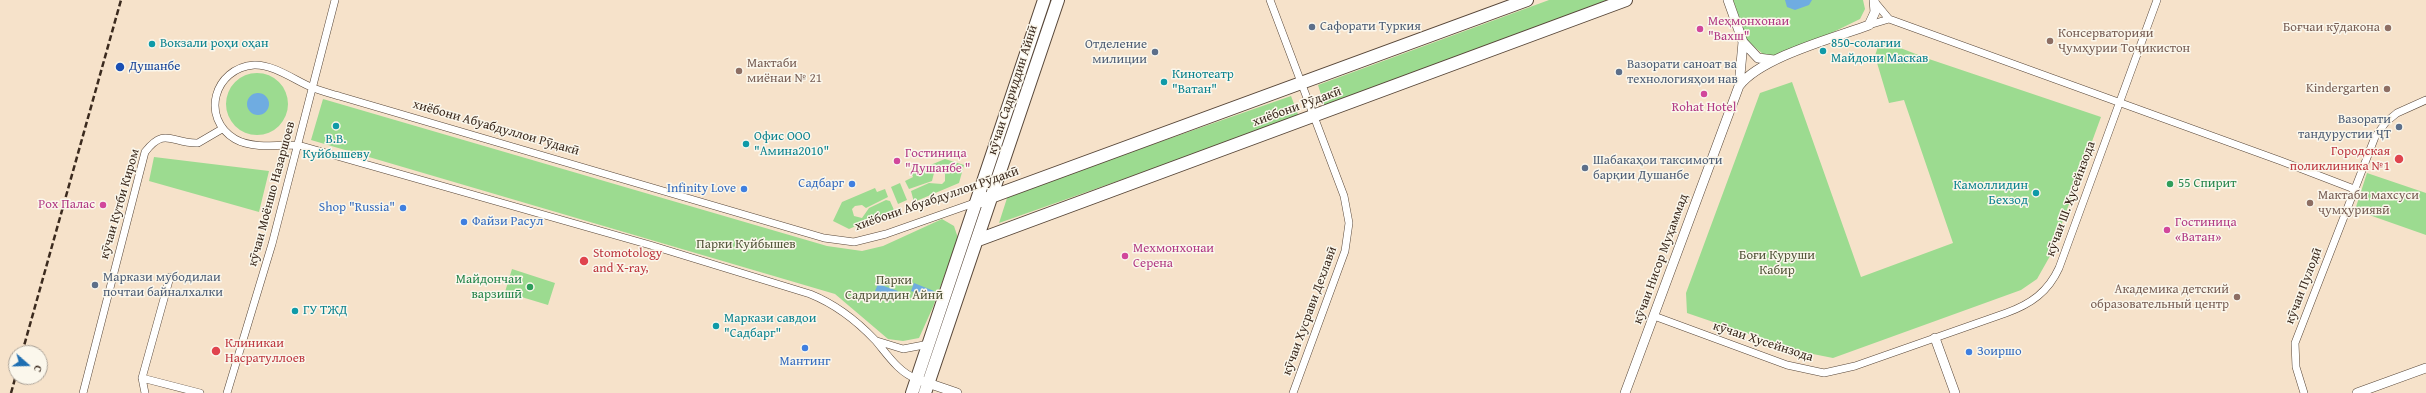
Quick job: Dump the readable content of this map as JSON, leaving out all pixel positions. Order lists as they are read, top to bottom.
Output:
{
  "streets": {
    "highway": ["кӯчаи Садриддин Айнӣ", "хиёбони Рӯдакӣ", "хиёбони Абуабдуллои Рӯдакӣ"],
    "street": [
      "кӯчаи Моёншо Назаршоев",
      "кӯчаи Ш. Ҳусейнзода",
      "кӯчаи Кутби Киром",
      "кӯчаи Нисор Муҳаммад",
      "кӯчаи Пулодӣ",
      "кӯчаи Хусрави Дехлавӣ",
      "кӯчаи Хусейнзода"
    ]
  },
  "crossings": [
    ["кӯчаи Садриддин Айнӣ", "хиёбони Рӯдакӣ"],
    ["кӯчаи Садриддин Айнӣ", "хиёбони Абуабдуллои Рӯдакӣ"],
    ["хиёбони Рӯдакӣ", "кӯчаи Хусрави Дехлавӣ"],
    ["хиёбони Абуабдуллои Рӯдакӣ", "кӯчаи Моёншо Назаршоев"],
    ["хиёбони Абуабдуллои Рӯдакӣ", "кӯчаи Кутби Киром"],
    ["хиёбони Абуабдуллои Рӯдакӣ", "кӯчаи Хусрави Дехлавӣ"],
    ["кӯчаи Моёншо Назаршоев", "кӯчаи Кутби Киром"],
    ["кӯчаи Ш. Ҳусейнзода", "кӯчаи Хусейнзода"],
    ["кӯчаи Нисор Муҳаммад", "кӯчаи Хусейнзода"]
  ],
  "parks": ["Парки Куйбышев", "Боғи Куруши Кабир", "Парки Садриддин Айнӣ"],
  "places": [
    "Сафорати Туркия",
    "Боғчаи кӯдакона",
    "Меҳмонхонаи \"Вахш\"",
    "Консерваторияи Ҷумҳурии Тоҷикистон",
    "Вокзали роҳи оҳан",
    "850-солагии Майдони Маскав",
    "Отделение милиции",
    "Душанбе",
    "Мактаби миёнаи № 21",
    "Вазорати саноат ва технологияҳои нав",
    "Кинотеатр \"Ватан\"",
    "Kindergarten",
    "Rohat Hotel",
    "В.В. Куйбышеву",
    "Вазорати тандуруcтии ҶТ",
    "Офис ООО \"Амина2010\"",
    "Городская поликлиника №1",
    "Гостиница \"Душанбе \"",
    "Шабакаҳои таксимоти барқии Душанбе",
    "Садбарг",
    "55 Спирит",
    "Infinity Love",
    "Камоллидин Бехзод",
    "Мактаби махсуси ҷумҳуриявӣ",
    "Рох Палас",
    "Shop \"Russia\"",
    "Файзи Расул",
    "Гостиница «Ватан»",
    "Мехмонхонаи Серена",
    "Stomotology and X-ray,",
    "Маркази мубодилаи почтаи байналхалки",
    "Майдончаи варзишӣ",
    "Академика детский образовательный центр",
    "ГУ ТЖД",
    "Маркази савдои \"Садбарг\"",
    "Мантинг",
    "Клиникаи Насратуллоев",
    "Зоиршо"
  ],
  "north": "right"
}
